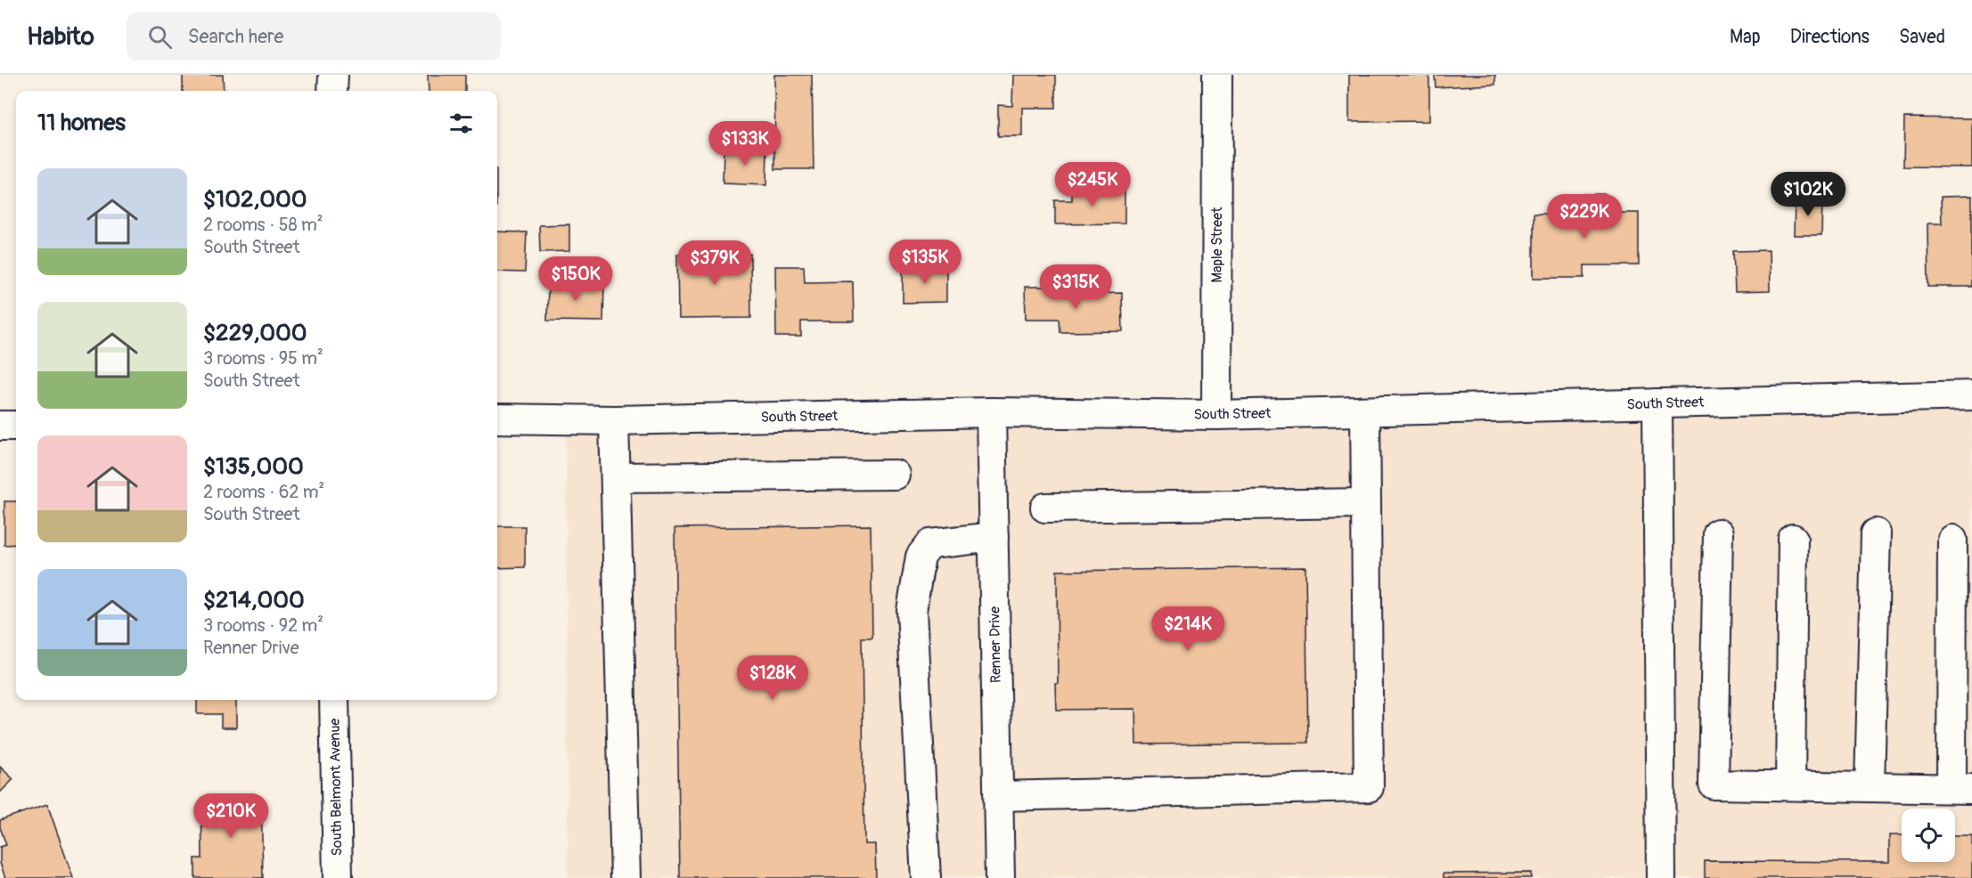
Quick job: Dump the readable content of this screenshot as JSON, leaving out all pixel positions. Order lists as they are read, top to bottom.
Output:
{
  "streets": {
    "street": [
      "Maple Street",
      "South Street",
      "Renner Drive",
      "South Belmont Avenue"
    ]
  },
  "crossings": [
    ["Maple Street", "South Street"],
    ["South Street", "Renner Drive"]
  ],
  "page": {
    "header": "Habito",
    "search": "Search here",
    "nav": ["Map", "Directions", "Saved"],
    "heading": "11 homes",
    "price": [
      "$133K",
      "$245K",
      "$102K",
      "$229K",
      "$135K",
      "$379K",
      "$150K",
      "$315K",
      "$214K",
      "$128K",
      "$210K"
    ],
    "list": [
      {
        "name": "$102,000",
        "note": "2 rooms · 58 m² · South Street"
      },
      {
        "name": "$229,000",
        "note": "3 rooms · 95 m² · South Street"
      },
      {
        "name": "$135,000",
        "note": "2 rooms · 62 m² · South Street"
      },
      {
        "name": "$214,000",
        "note": "3 rooms · 92 m² · Renner Drive"
      }
    ]
  }
}
